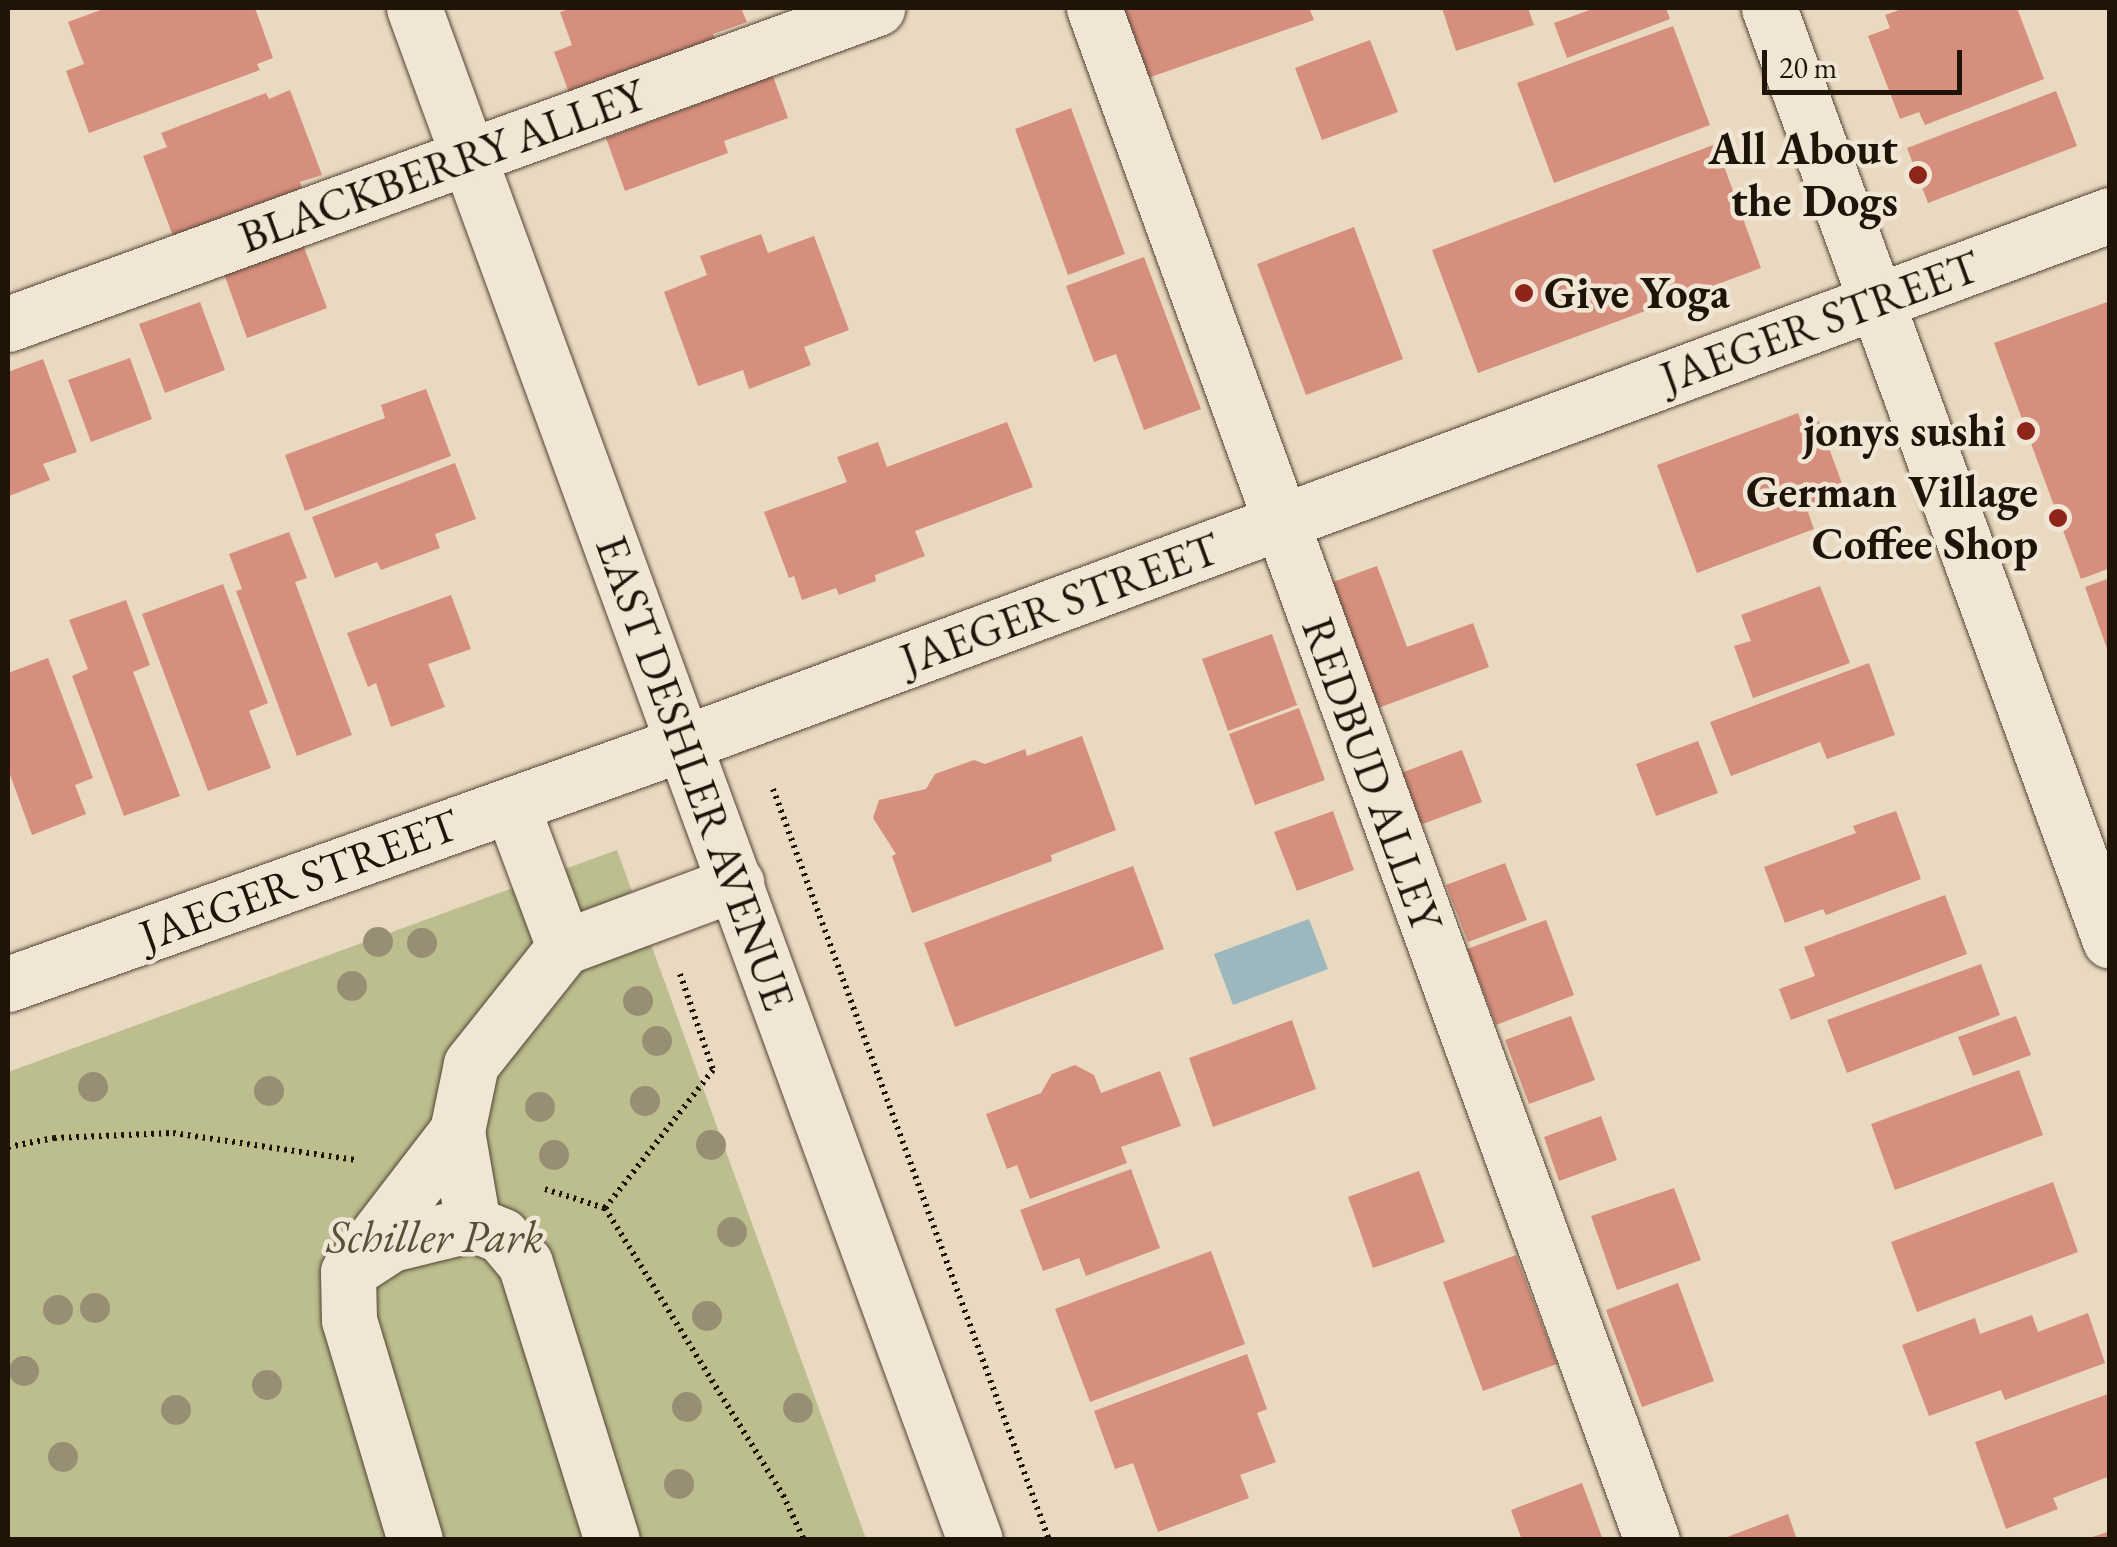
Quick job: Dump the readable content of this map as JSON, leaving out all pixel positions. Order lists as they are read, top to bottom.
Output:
{
  "streets": {
    "street": [
      "BLACKBERRY ALLEY",
      "JAEGER STREET",
      "EAST DESHLER AVENUE",
      "REDBUD ALLEY"
    ]
  },
  "crossings": [
    ["BLACKBERRY ALLEY", "EAST DESHLER AVENUE"],
    ["JAEGER STREET", "EAST DESHLER AVENUE"],
    ["JAEGER STREET", "REDBUD ALLEY"]
  ],
  "parks": ["Schiller Park"],
  "places": [
    "All About the Dogs",
    "Give Yoga",
    "jonys sushi",
    "German Village Coffee Shop"
  ],
  "scale_bar": "20 m"
}
